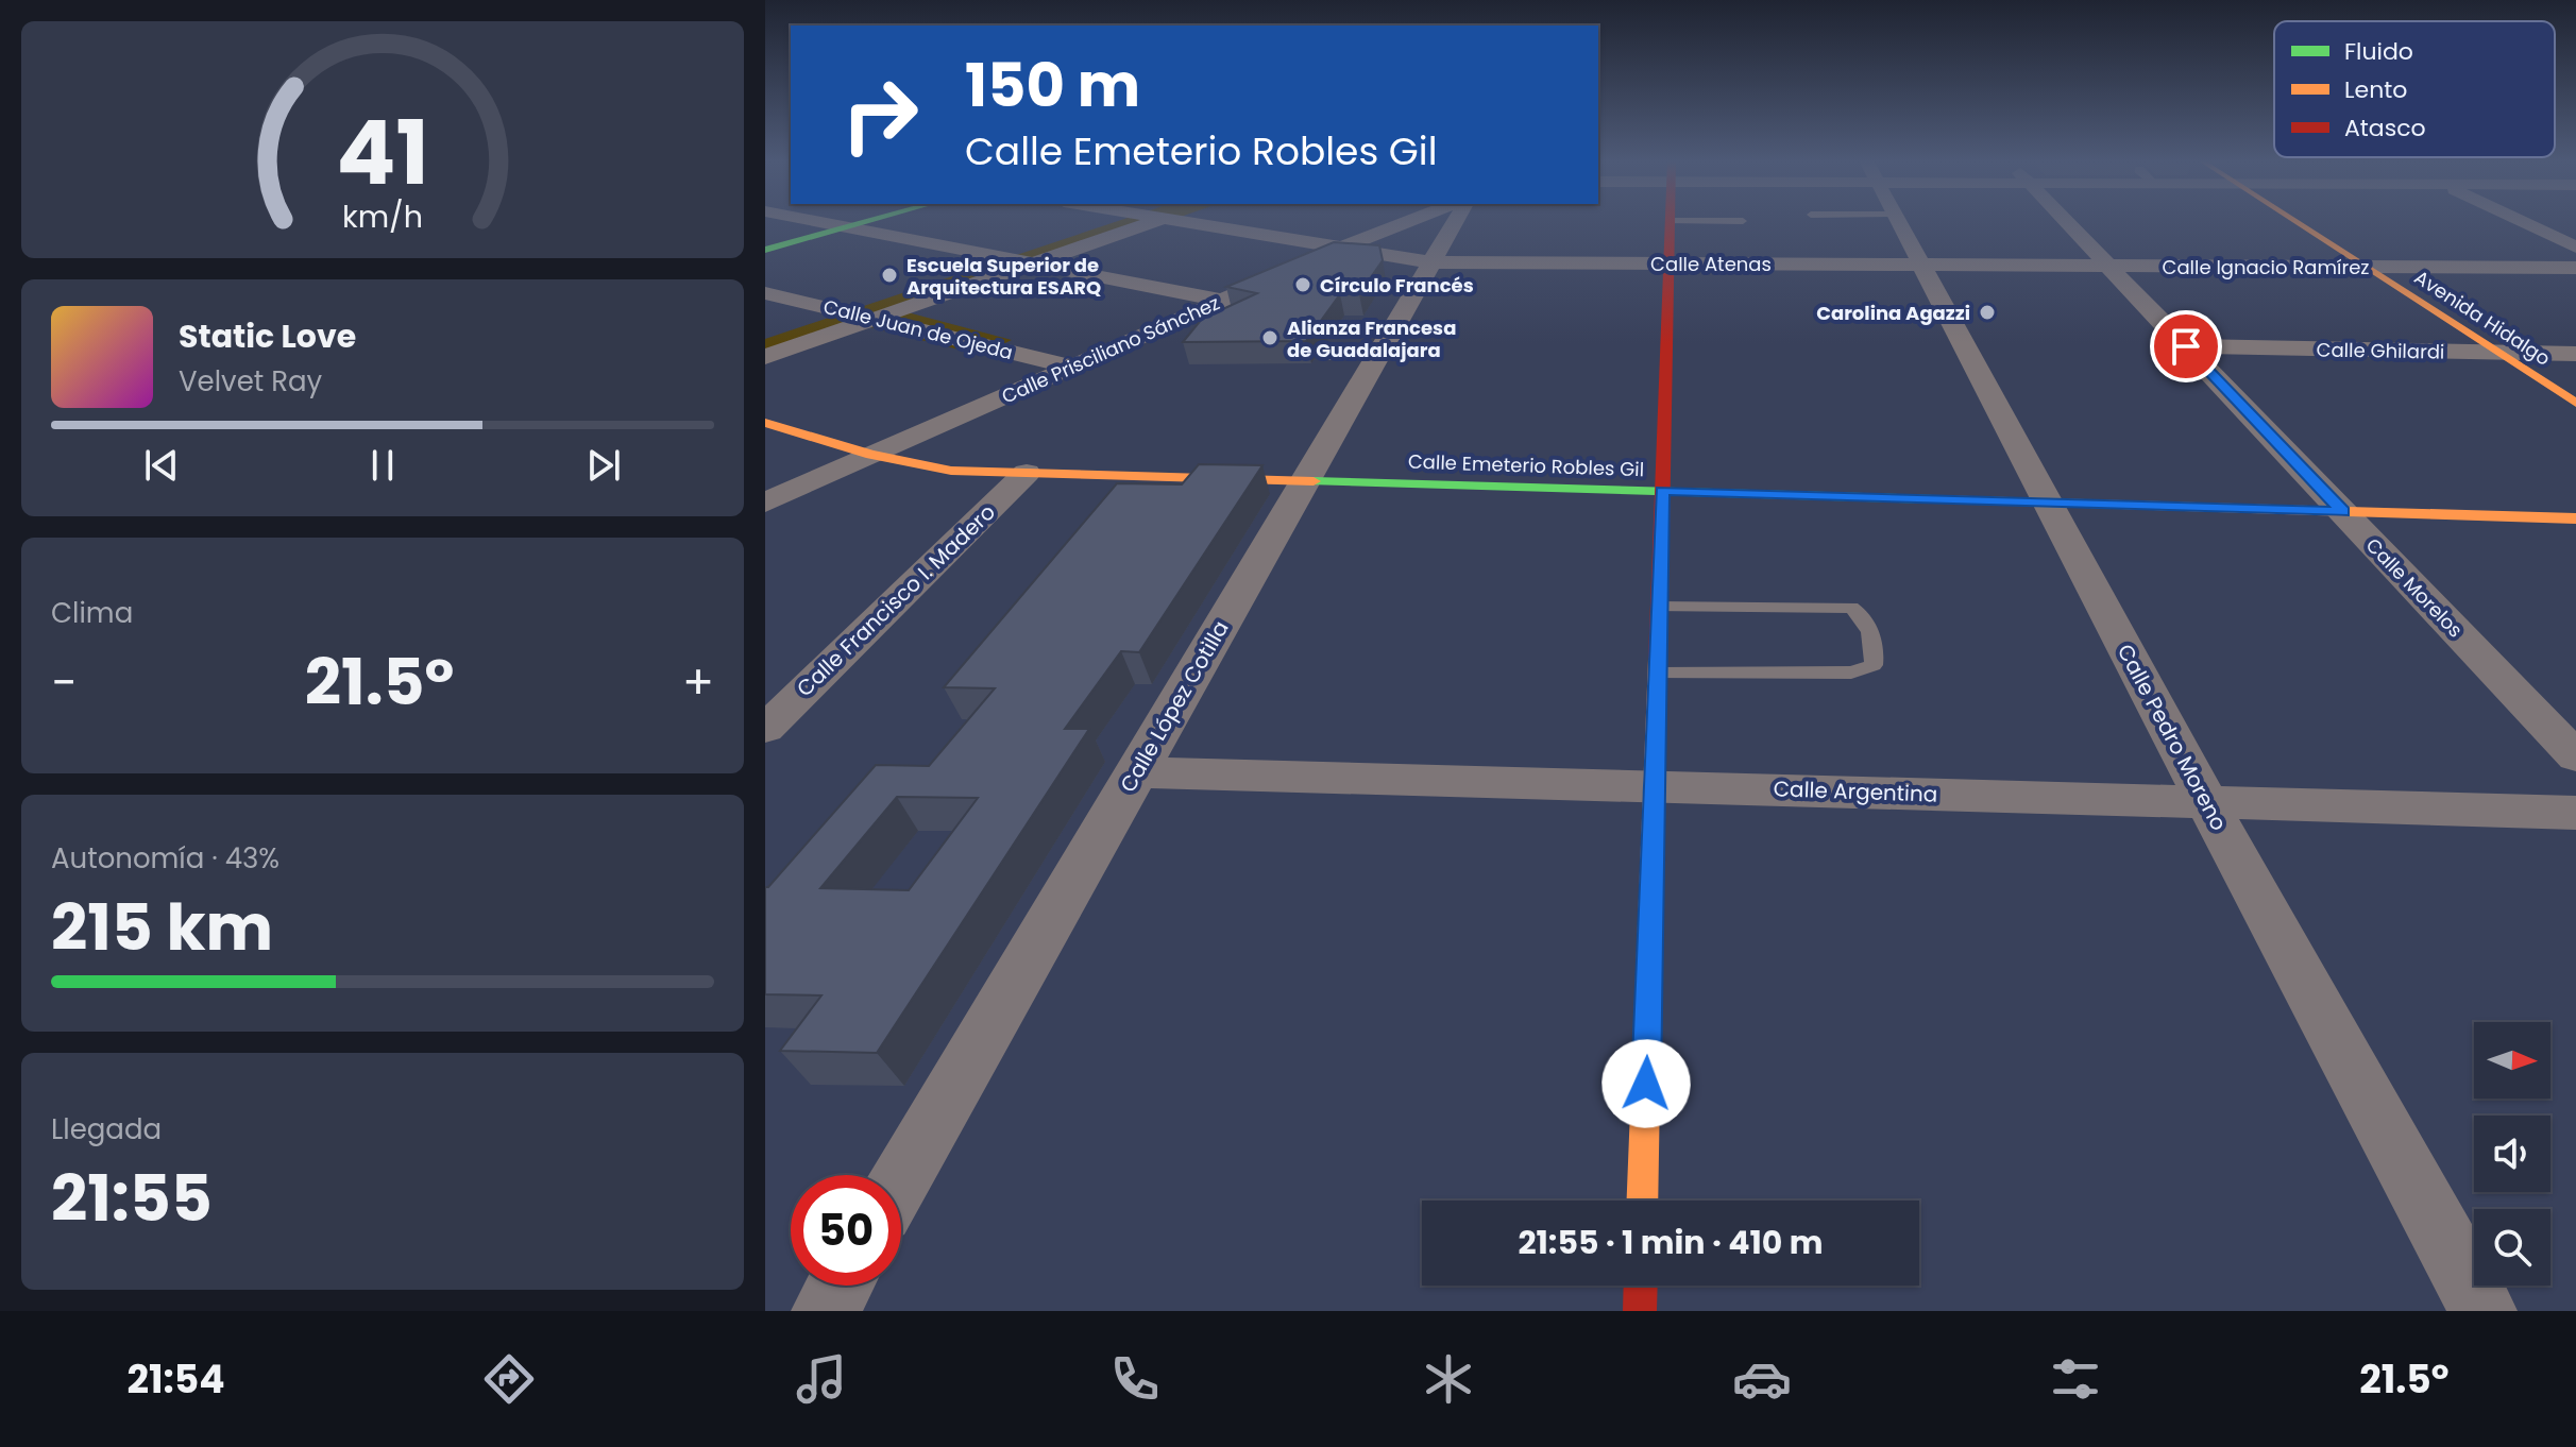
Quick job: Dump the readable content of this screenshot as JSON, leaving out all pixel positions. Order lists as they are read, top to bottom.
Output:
{
  "streets": {
    "main road": ["Avenida Hidalgo", "Calle Emeterio Robles Gil"],
    "street": [
      "Calle Atenas",
      "Calle Ignacio Ramírez",
      "Calle Juan de Ojeda",
      "Calle Prisciliano Sánchez",
      "Calle Ghilardi",
      "Calle Morelos",
      "Calle Francisco I. Madero",
      "Calle López Cotilla",
      "Calle Pedro Moreno",
      "Calle Argentina"
    ]
  },
  "crossings": [
    ["Calle Atenas", "Calle Ignacio Ramírez"],
    ["Calle Atenas", "Calle Prisciliano Sánchez"],
    ["Calle Atenas", "Calle Morelos"],
    ["Calle Atenas", "Calle López Cotilla"],
    ["Calle Atenas", "Calle Pedro Moreno"],
    ["Calle Ignacio Ramírez", "Avenida Hidalgo"],
    ["Calle Ignacio Ramírez", "Calle Morelos"],
    ["Avenida Hidalgo", "Calle Ghilardi"],
    ["Calle Juan de Ojeda", "Calle Prisciliano Sánchez"],
    ["Calle Prisciliano Sánchez", "Calle Emeterio Robles Gil"],
    ["Calle Ghilardi", "Calle Morelos"],
    ["Calle Emeterio Robles Gil", "Calle Morelos"],
    ["Calle Emeterio Robles Gil", "Calle Francisco I. Madero"],
    ["Calle Emeterio Robles Gil", "Calle López Cotilla"],
    ["Calle Emeterio Robles Gil", "Calle Pedro Moreno"],
    ["Calle López Cotilla", "Calle Argentina"],
    ["Calle Pedro Moreno", "Calle Argentina"]
  ],
  "places": [
    "Escuela Superior de Arquitectura ESARQ",
    "Círculo Francés",
    "Carolina Agazzi",
    "Alianza Francesa de Guadalajara"
  ],
  "legend": ["Fluido", "Lento", "Atasco"],
  "north": "right",
  "page": {
    "turn": ["150 m", "Calle Emeterio Robles Gil"],
    "song": ["Static Love", "Velvet Ray"],
    "tile": [
      "Clima",
      ["Autonomía · 43%", "215 km"],
      ["Llegada", "21:55"]
    ],
    "heat": ["−", "21.5°", "+"],
    "limit": "50",
    "trip": "21:55 · 1 min · 410 m",
    "tabs": ["21:54", "21.5°"],
    "gauge": ["41", "km/h"]
  }
}
